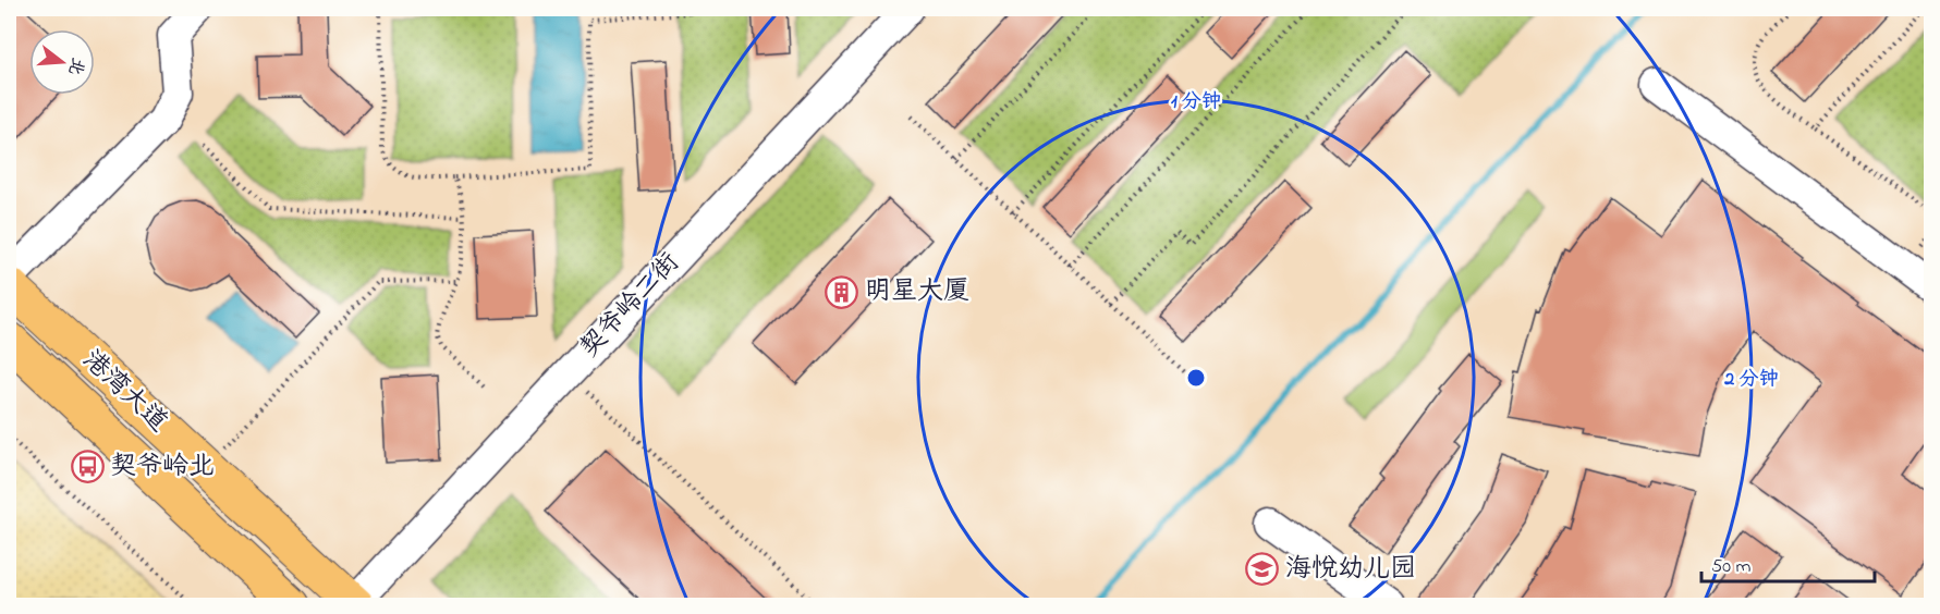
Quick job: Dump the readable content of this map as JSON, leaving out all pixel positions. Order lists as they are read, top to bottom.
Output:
{
  "streets": {
    "highway": ["港湾大道"],
    "lane": ["契爷岭二街"]
  },
  "crossings": [
    ["契爷岭二街", "港湾大道"]
  ],
  "places": {
    "building": ["明星大厦"],
    "bus stop": ["契爷岭北"],
    "school or university": ["海悦幼儿园"]
  },
  "scale_bar": "50 m",
  "north": "right",
  "rings": ["1 分钟", "2 分钟"]
}
